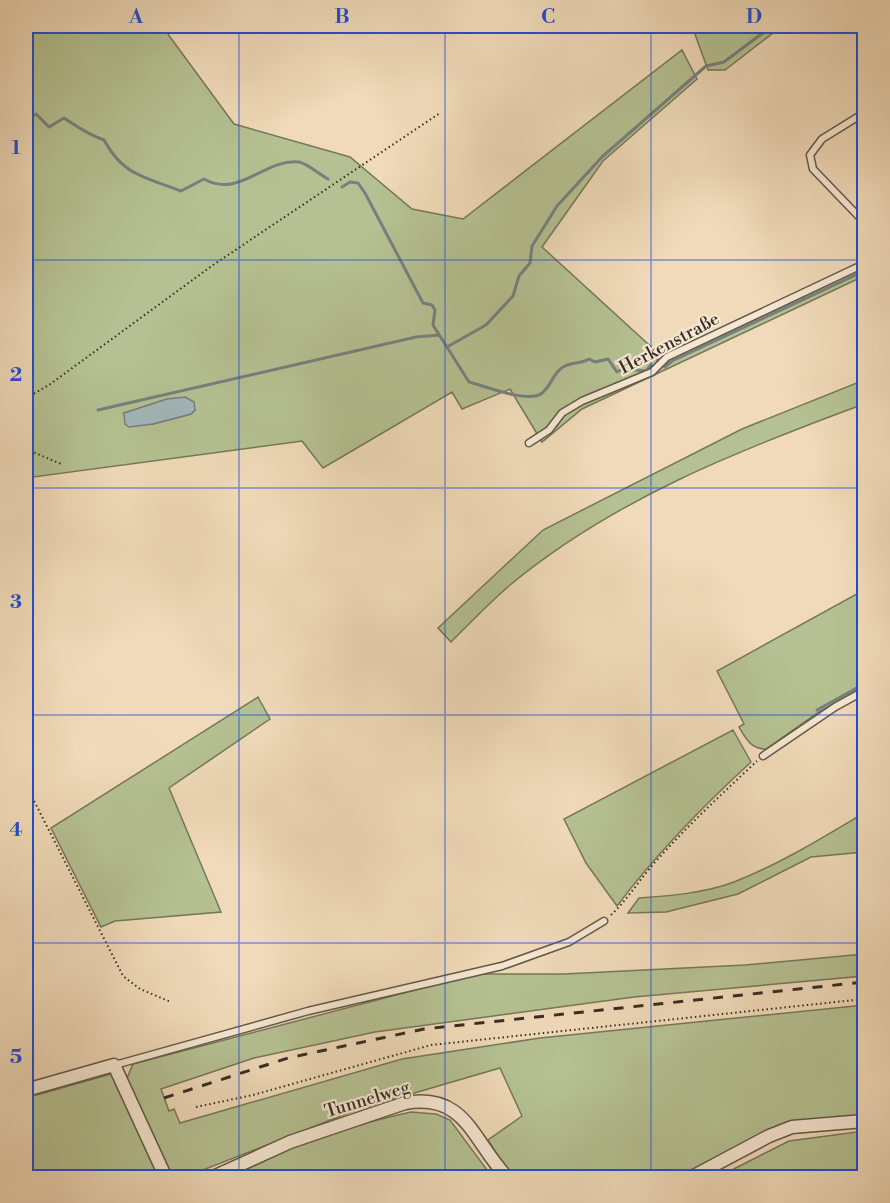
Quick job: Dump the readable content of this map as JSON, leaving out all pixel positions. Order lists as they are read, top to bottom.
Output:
{
  "streets": {
    "street": ["Tunnelweg"],
    "lane": ["Herkenstraße"]
  },
  "grid": {
    "columns": [
      "A",
      "B",
      "C",
      "D"
    ],
    "rows": [
      "1",
      "2",
      "3",
      "4",
      "5"
    ]
  }
}
